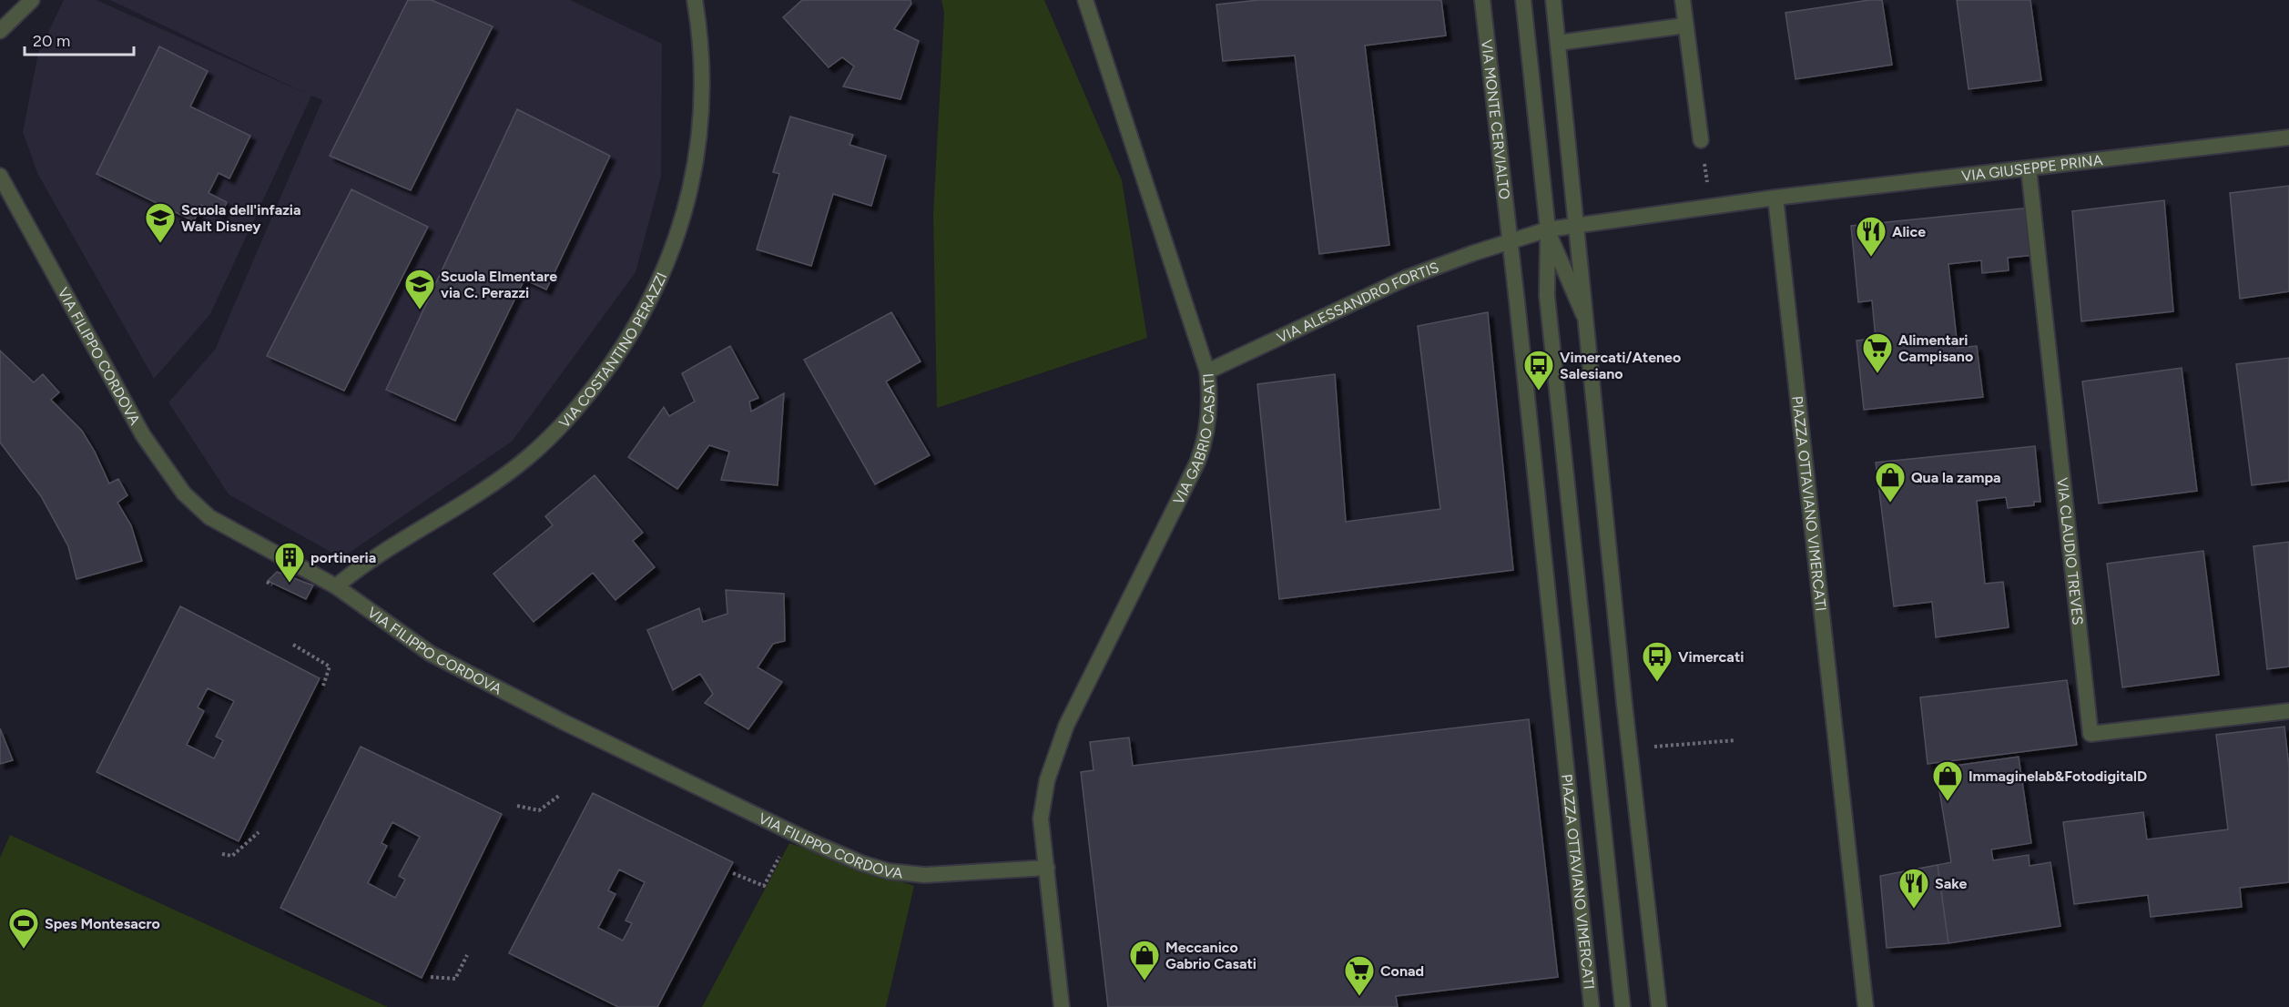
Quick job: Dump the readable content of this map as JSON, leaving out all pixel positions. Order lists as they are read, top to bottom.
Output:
{
  "streets": {
    "street": [
      "VIA MONTE CERVIALTO",
      "VIA GIUSEPPE PRINA",
      "VIA ALESSANDRO FORTIS",
      "VIA COSTANTINO PERAZZI",
      "VIA FILIPPO CORDOVA",
      "VIA GABRIO CASATI",
      "PIAZZA OTTAVIANO VIMERCATI",
      "VIA CLAUDIO TREVES"
    ]
  },
  "crossings": [
    ["VIA MONTE CERVIALTO", "VIA ALESSANDRO FORTIS"],
    ["VIA MONTE CERVIALTO", "PIAZZA OTTAVIANO VIMERCATI"],
    ["VIA GIUSEPPE PRINA", "PIAZZA OTTAVIANO VIMERCATI"],
    ["VIA GIUSEPPE PRINA", "VIA CLAUDIO TREVES"],
    ["VIA ALESSANDRO FORTIS", "VIA GABRIO CASATI"],
    ["VIA ALESSANDRO FORTIS", "PIAZZA OTTAVIANO VIMERCATI"],
    ["VIA COSTANTINO PERAZZI", "VIA FILIPPO CORDOVA"],
    ["VIA FILIPPO CORDOVA", "VIA GABRIO CASATI"]
  ],
  "places": {
    "school or university": ["Scuola dell'infazia Walt Disney", "Scuola Elmentare via C. Perazzi"],
    "restaurant": ["Alice", "Sake"],
    "supermarket": ["Alimentari Campisano", "Conad"],
    "bus stop": ["Vimercati/Ateneo Salesiano", "Vimercati"],
    "shop": ["Qua la zampa", "Immaginelab&FotodigitalD", "Meccanico Gabrio Casati"],
    "building": ["portineria"],
    "sports": ["Spes Montesacro"]
  },
  "scale_bar": "20 m"
}
